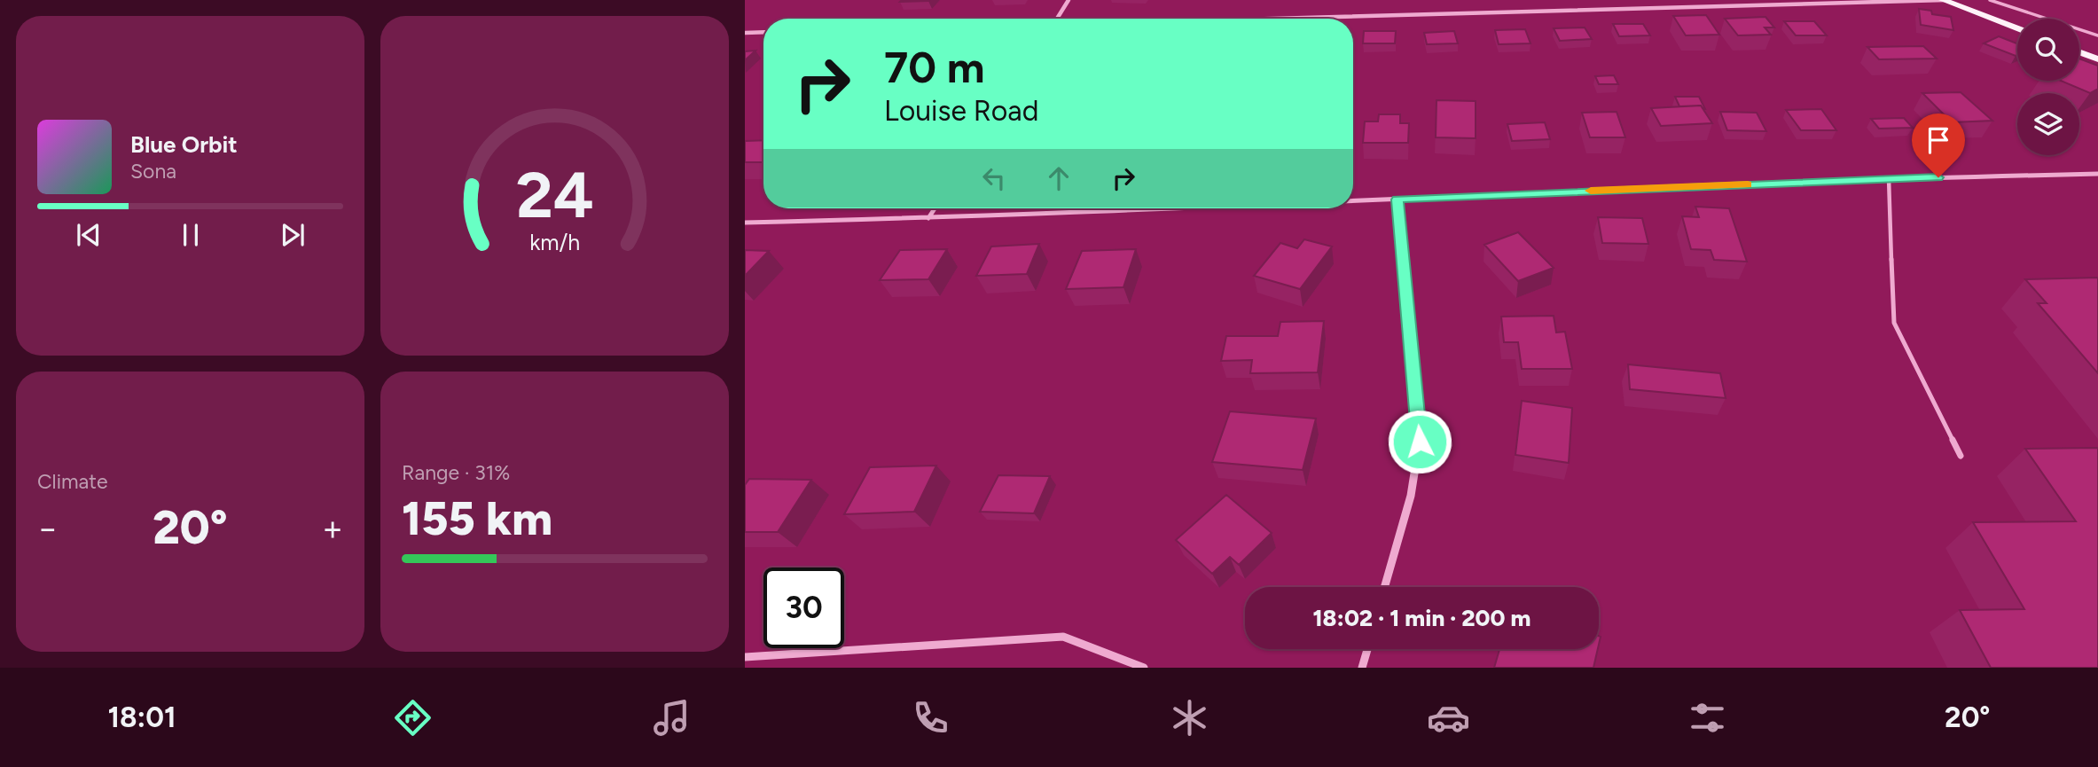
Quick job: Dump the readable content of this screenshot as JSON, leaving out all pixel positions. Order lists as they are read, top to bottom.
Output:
{
  "page": {
    "turn": ["70 m", "Louise Road"],
    "song": ["Blue Orbit", "Sona"],
    "tile": [
      "Climate",
      ["Range · 31%", "155 km"]
    ],
    "heat": ["−", "20°", "+"],
    "limit": "30",
    "trip": "18:02 · 1 min · 200 m",
    "tabs": ["18:01", "20°"],
    "gauge": ["24", "km/h"]
  }
}
